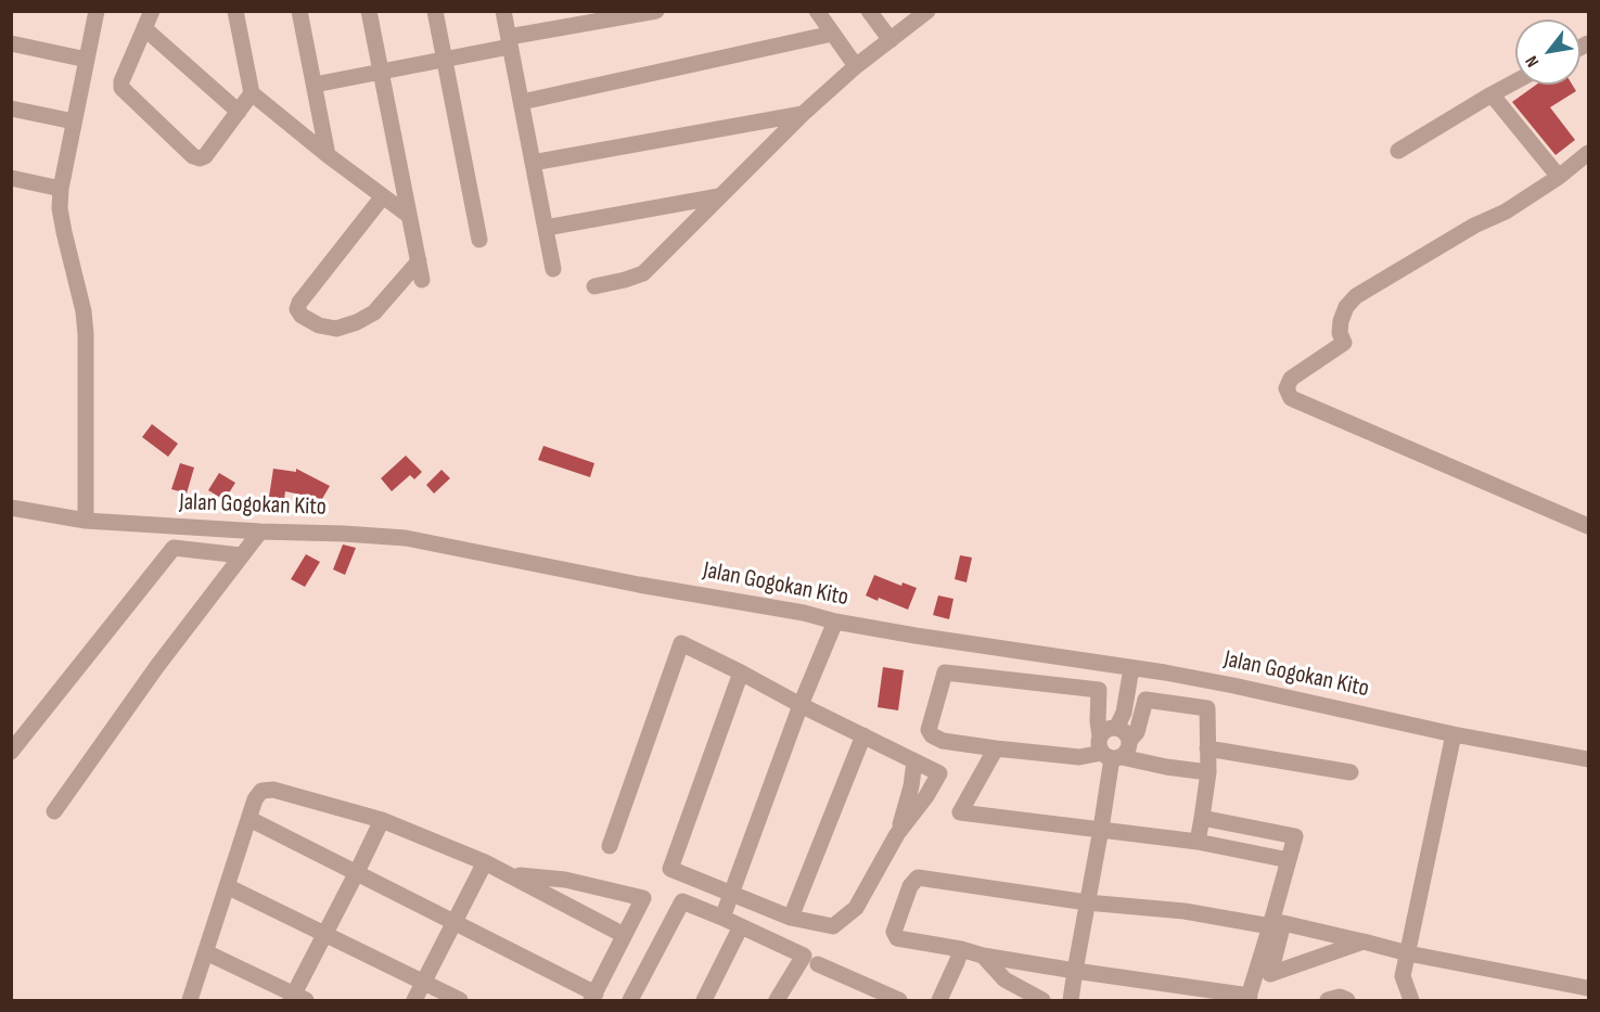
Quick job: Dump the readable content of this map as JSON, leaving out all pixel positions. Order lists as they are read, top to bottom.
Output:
{
  "streets": {
    "street": ["Jalan Gogokan Kito"]
  },
  "north": "bottom left"
}
